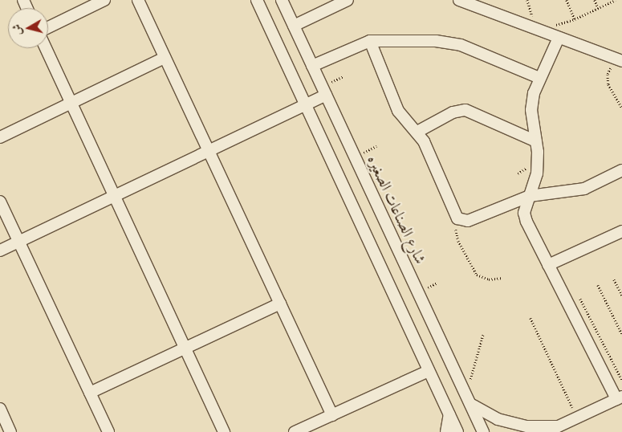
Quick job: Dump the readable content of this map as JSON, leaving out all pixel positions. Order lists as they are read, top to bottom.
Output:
{
  "streets": {
    "street": ["شارع الصناعات الصغيره"]
  },
  "north": "left"
}
